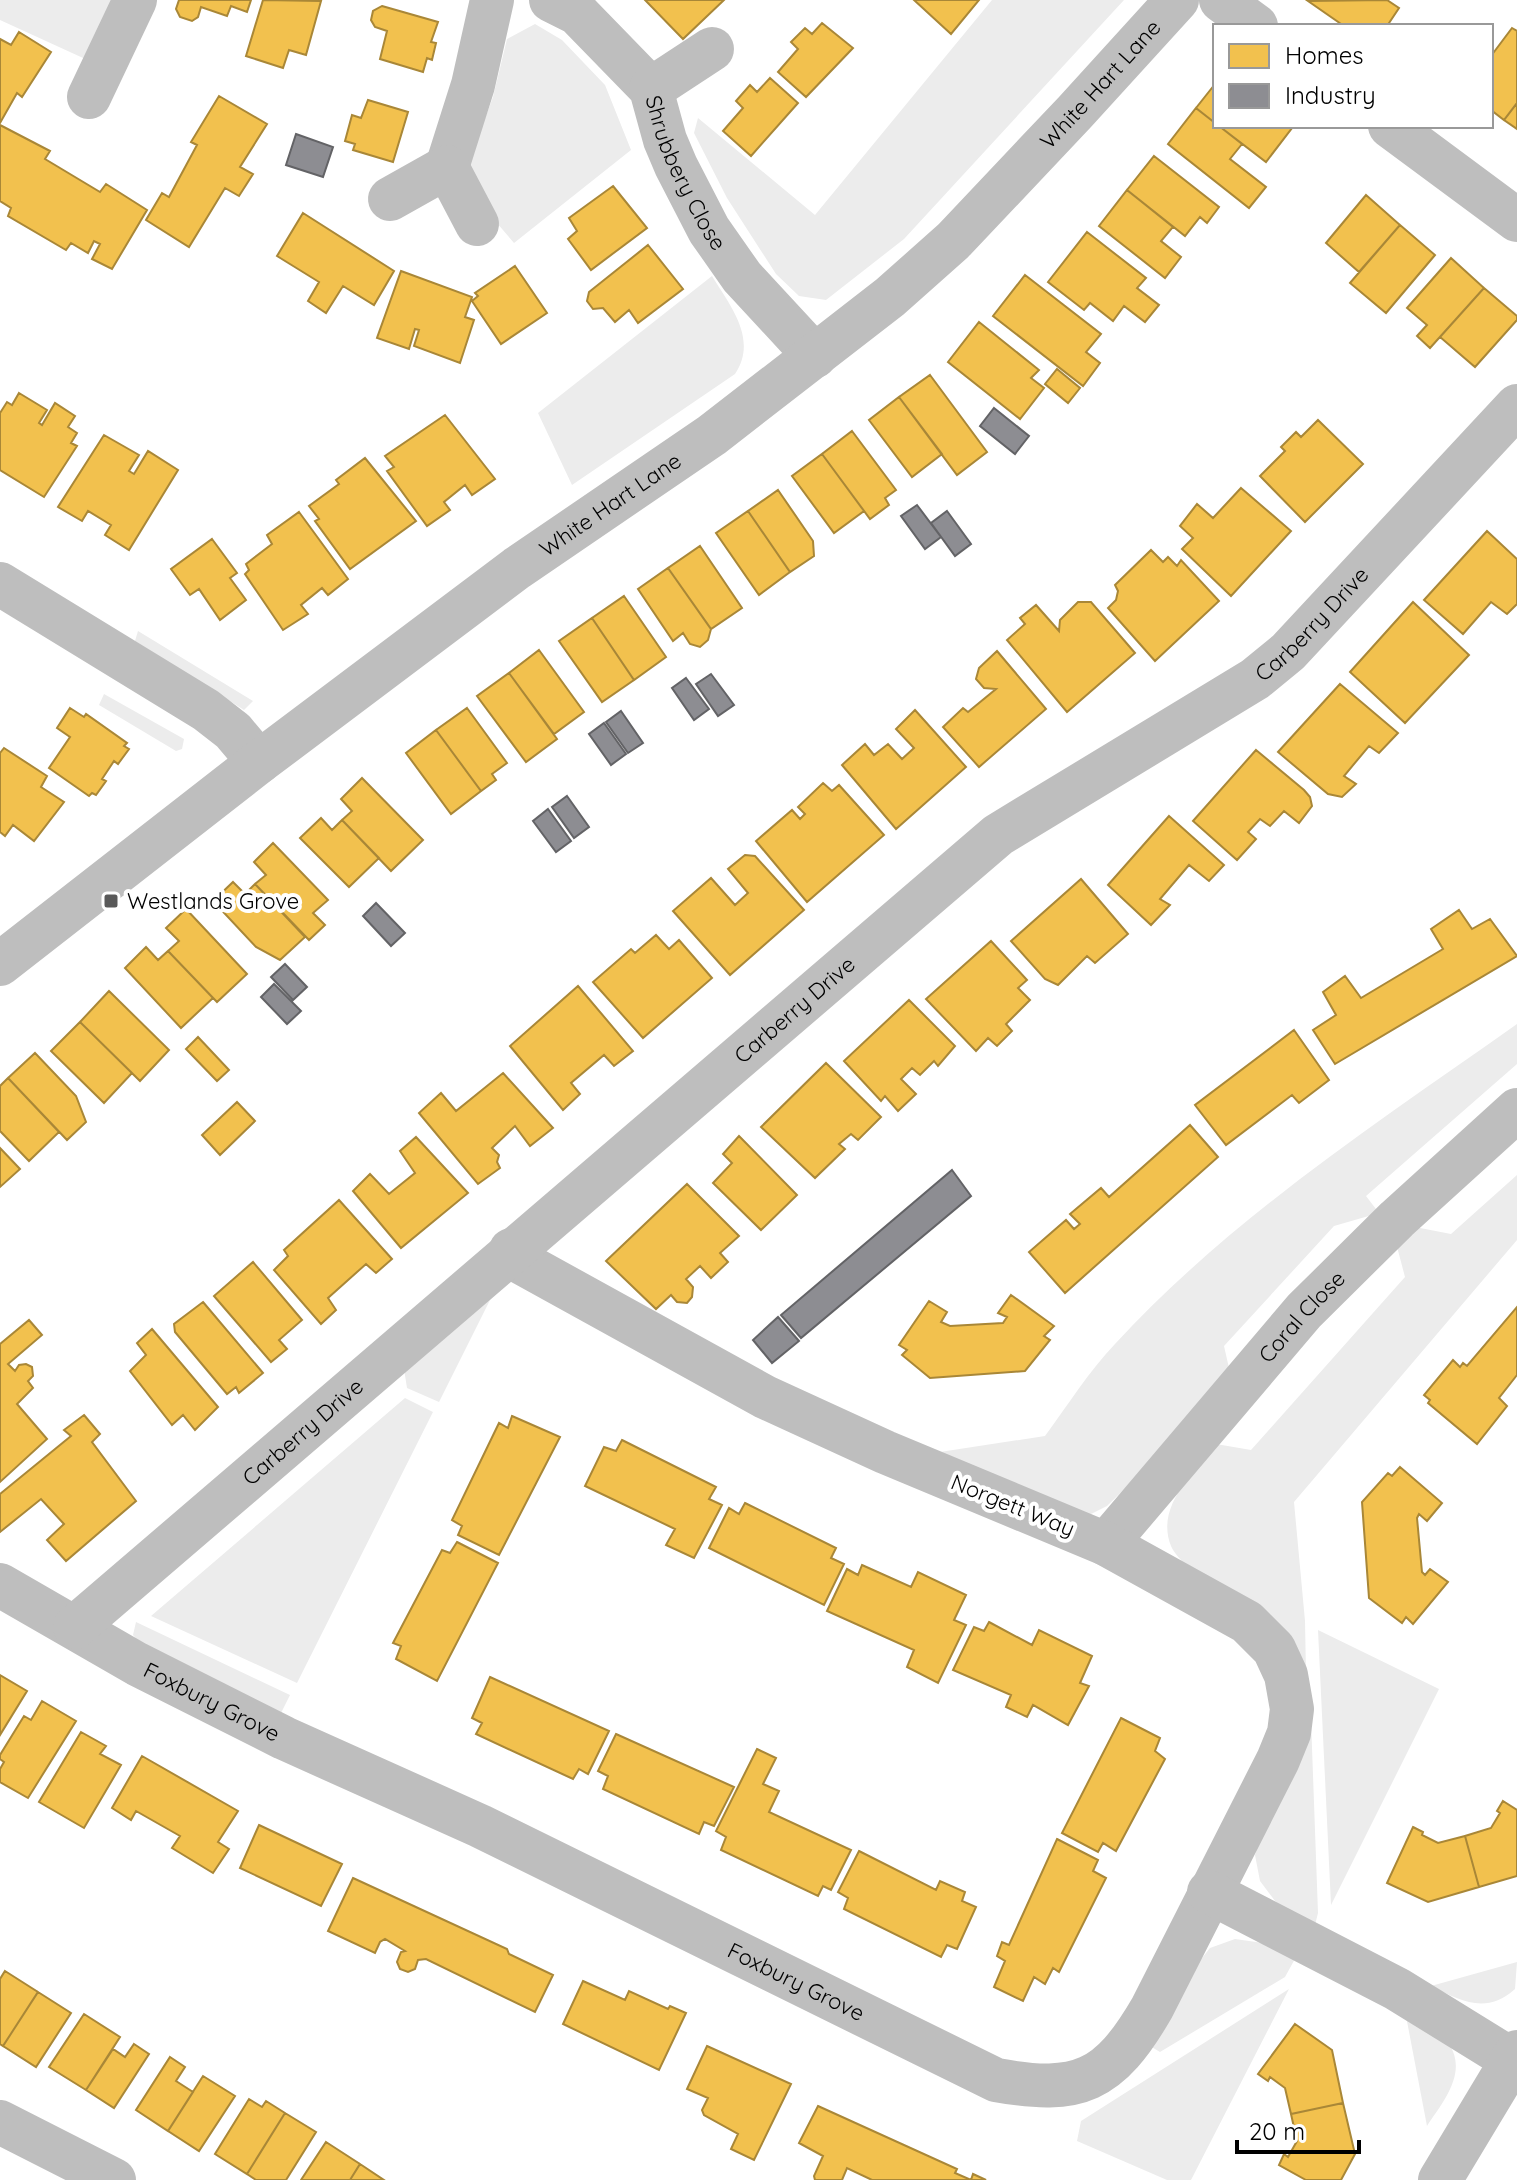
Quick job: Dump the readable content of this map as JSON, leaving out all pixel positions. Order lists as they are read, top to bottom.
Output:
{
  "streets": {
    "street": [
      "White Hart Lane",
      "Shrubbery Close",
      "Carberry Drive",
      "Coral Close",
      "Norgett Way",
      "Foxbury Grove"
    ]
  },
  "crossings": [
    ["White Hart Lane", "Shrubbery Close"],
    ["Carberry Drive", "Norgett Way"],
    ["Carberry Drive", "Foxbury Grove"],
    ["Coral Close", "Norgett Way"],
    ["Norgett Way", "Foxbury Grove"]
  ],
  "places": {
    "transit": ["Westlands Grove"]
  },
  "legend": ["Homes", "Industry"],
  "scale_bar": "20 m"
}
